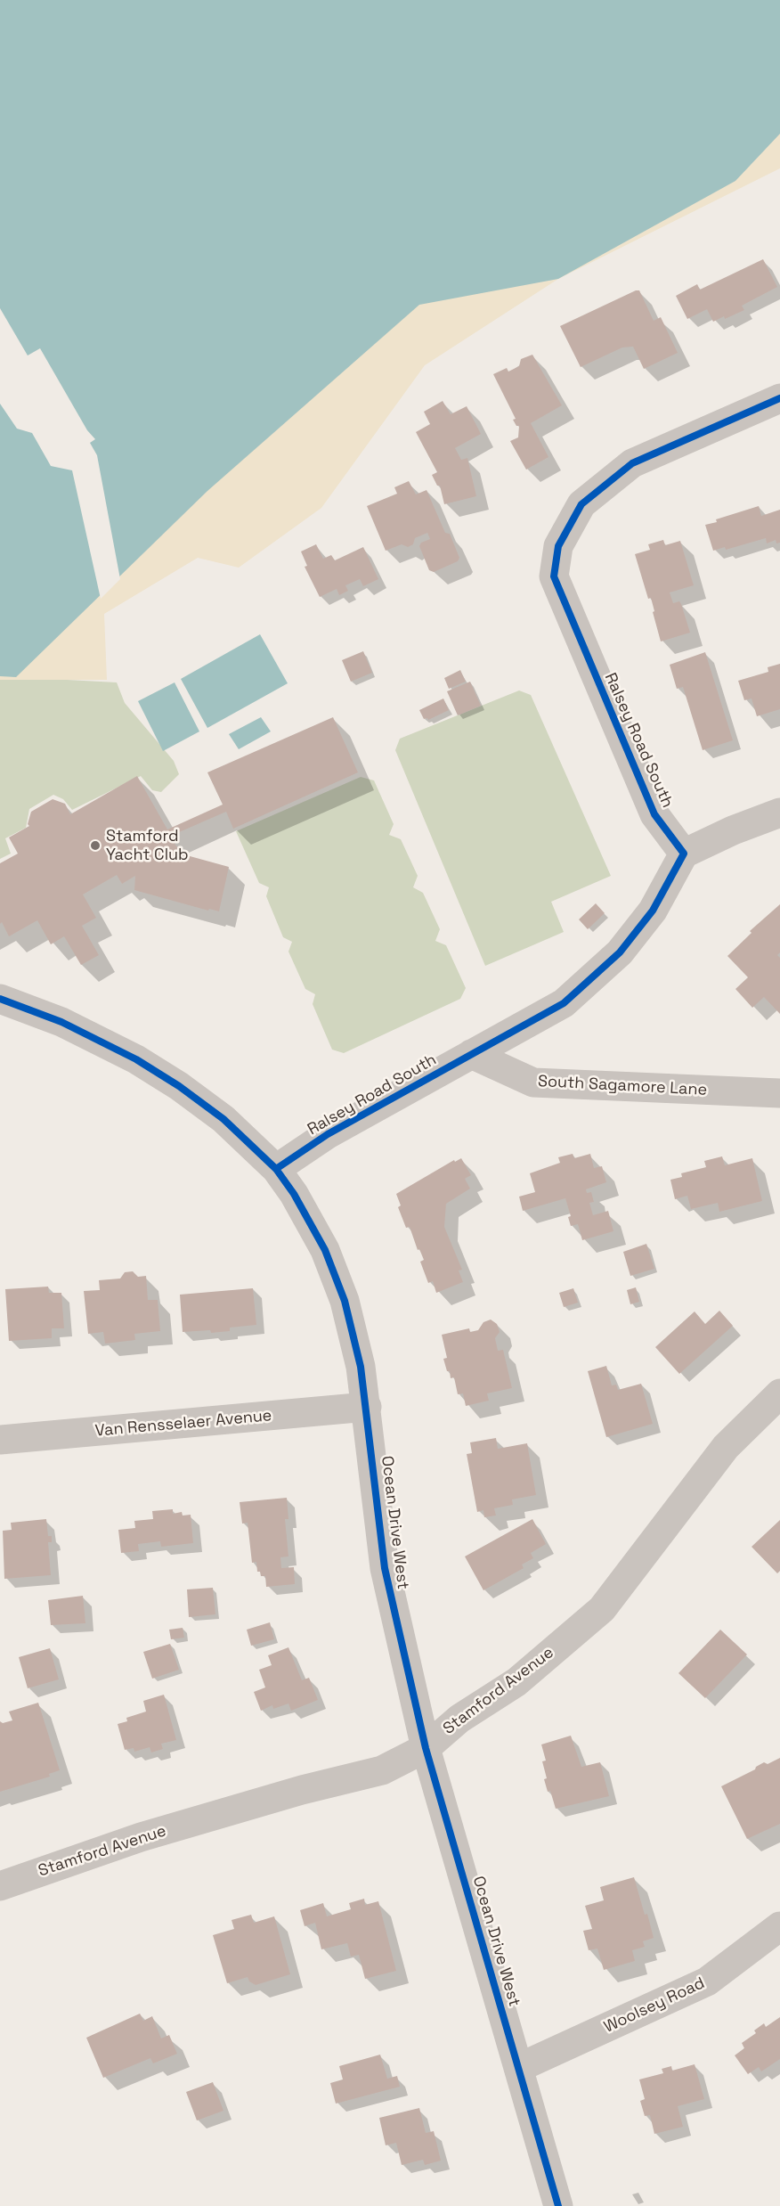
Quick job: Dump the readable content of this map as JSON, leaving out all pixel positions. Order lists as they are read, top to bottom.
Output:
{
  "streets": {
    "street": [
      "Ralsey Road South",
      "South Sagamore Lane",
      "Van Rensselaer Avenue",
      "Ocean Drive West",
      "Stamford Avenue",
      "Woolsey Road"
    ]
  },
  "crossings": [
    ["Ralsey Road South", "South Sagamore Lane"],
    ["Ralsey Road South", "Ocean Drive West"],
    ["Van Rensselaer Avenue", "Ocean Drive West"],
    ["Ocean Drive West", "Stamford Avenue"],
    ["Ocean Drive West", "Woolsey Road"]
  ],
  "places": ["Stamford Yacht Club"]
}
